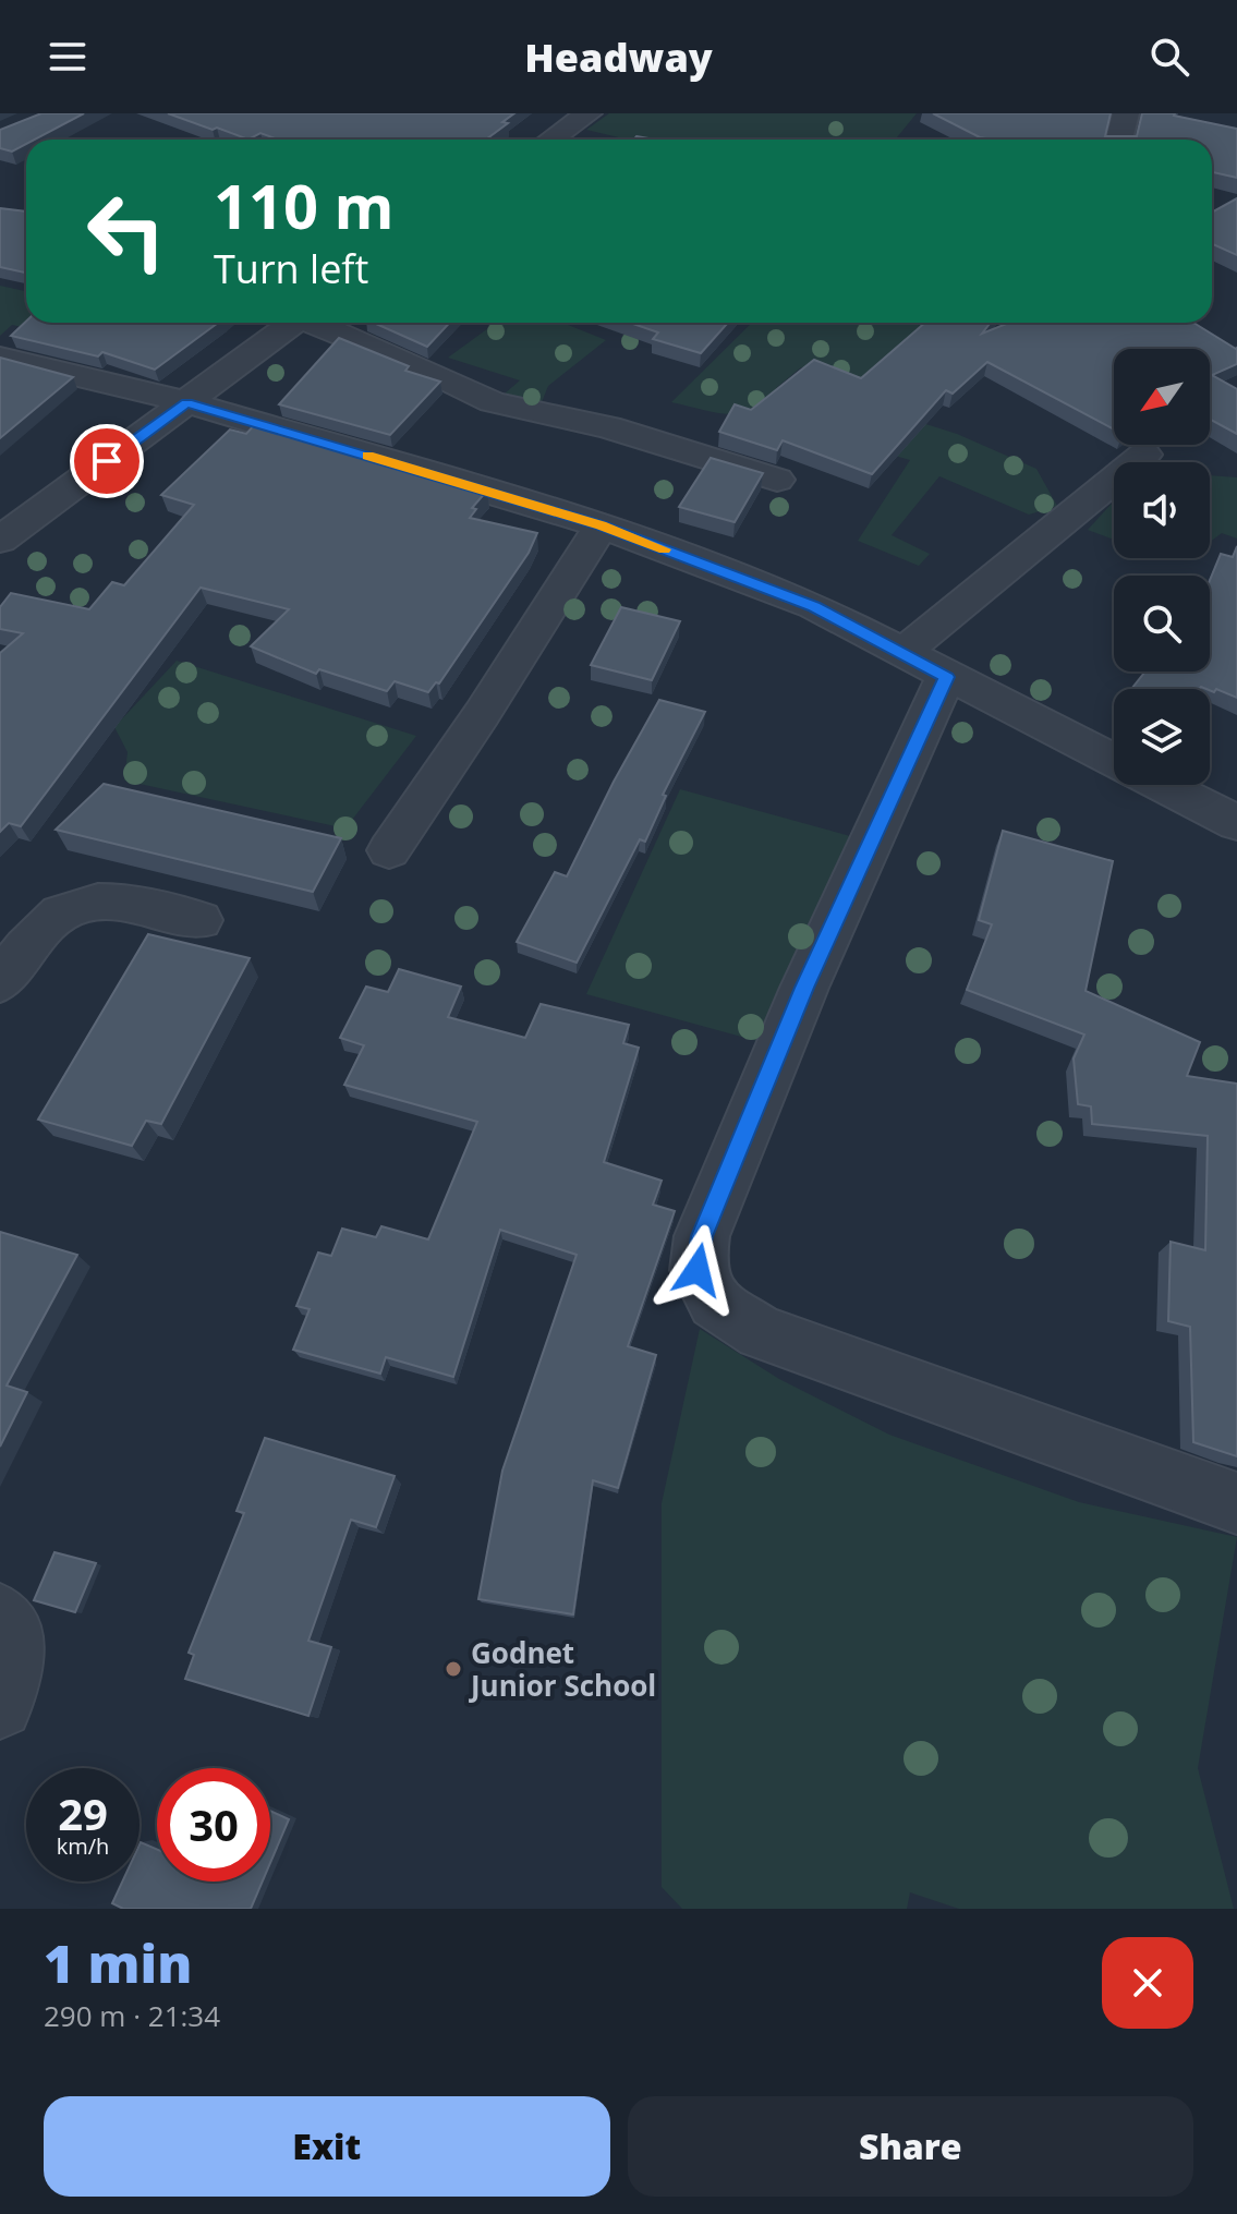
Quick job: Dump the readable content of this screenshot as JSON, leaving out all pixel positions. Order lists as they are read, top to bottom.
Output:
{
  "places": ["Godnet Junior School"],
  "north": "bottom left",
  "page": {
    "header": "Headway",
    "turn": ["110 m", "Turn left"],
    "speed": "29 km/h",
    "limit": "30",
    "heading": ["1 min", "290 m · 21:34"],
    "buttons": ["Exit", "Share"]
  }
}
